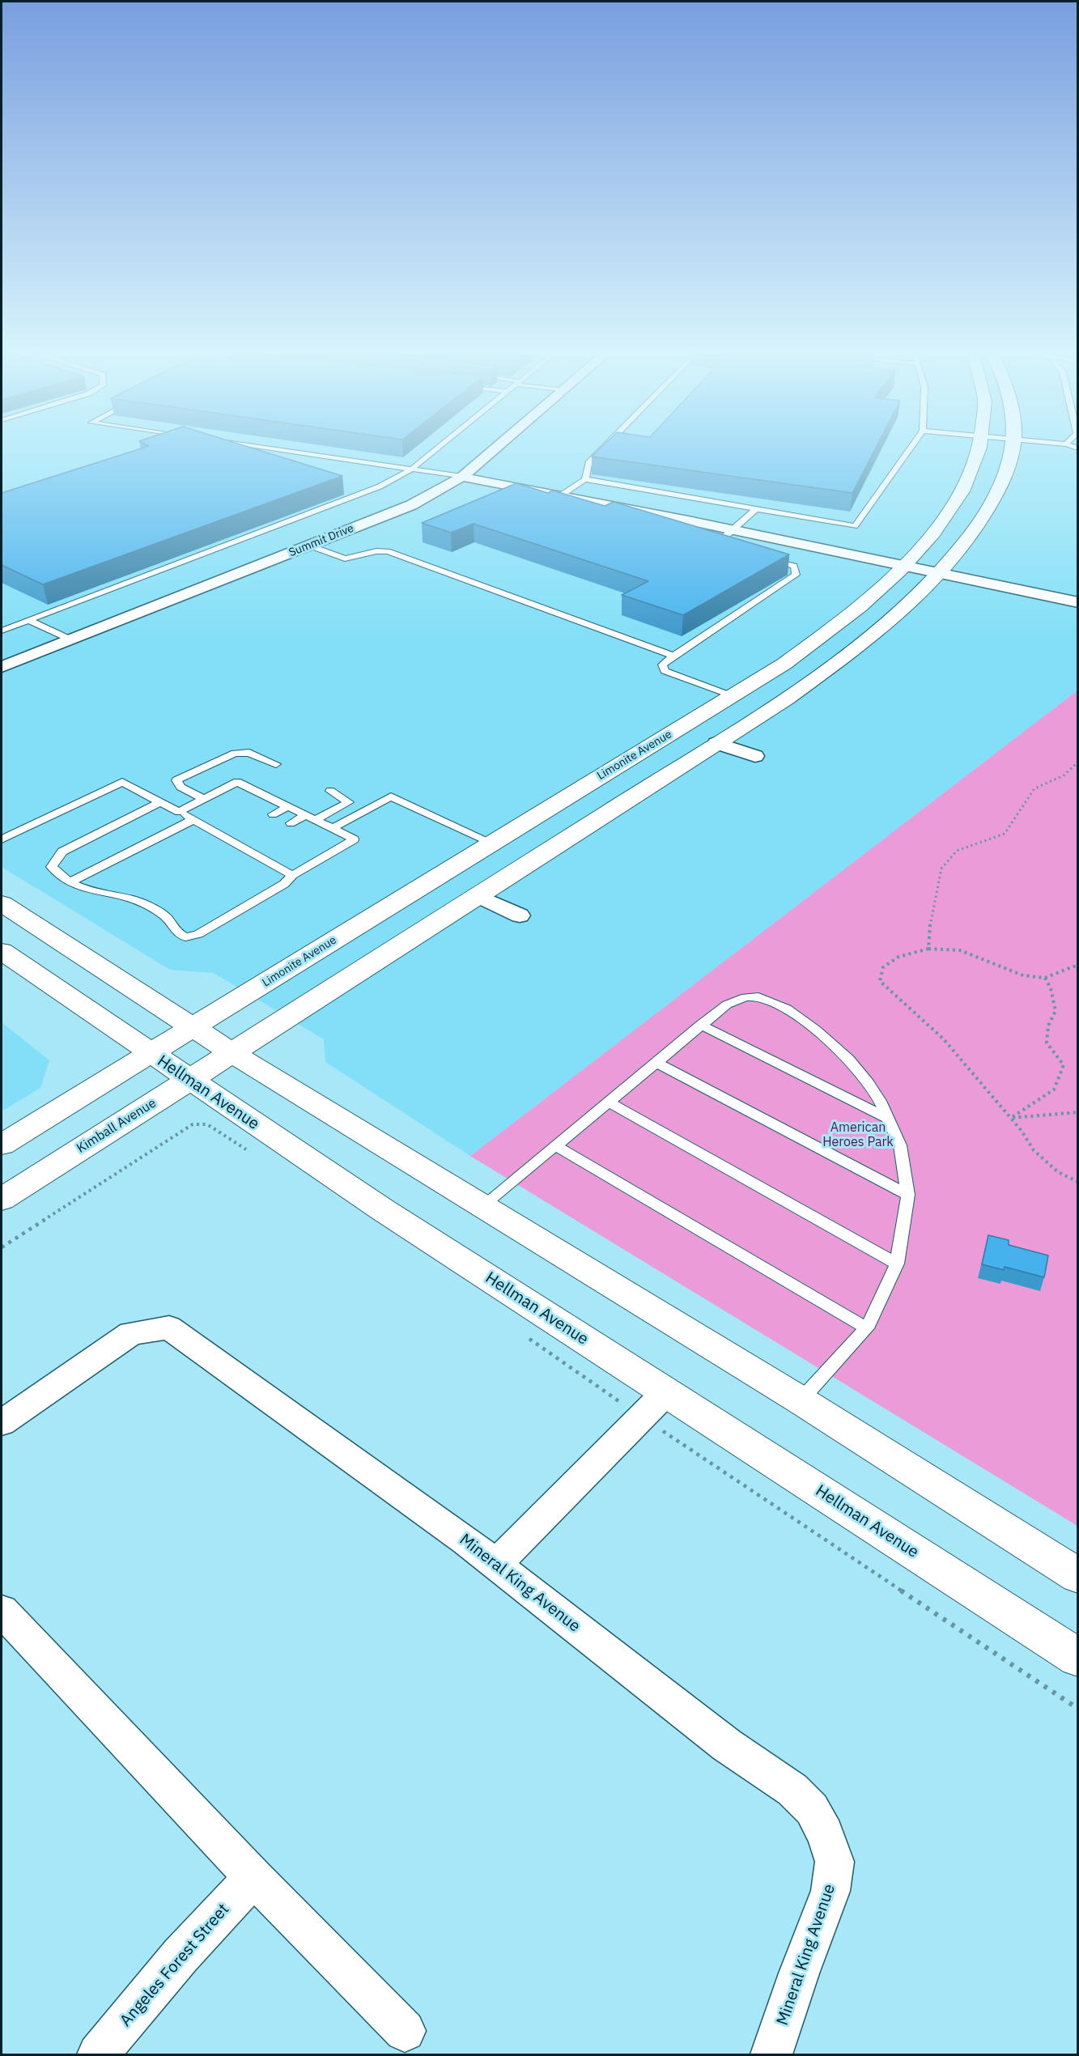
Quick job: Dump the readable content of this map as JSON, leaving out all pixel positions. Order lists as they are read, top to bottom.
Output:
{
  "streets": {
    "main road": ["Limonite Avenue", "Hellman Avenue", "Kimball Avenue"],
    "street": ["Summit Drive", "Mineral King Avenue", "Angeles Forest Street"]
  },
  "crossings": [
    ["Limonite Avenue", "Hellman Avenue"],
    ["Hellman Avenue", "Kimball Avenue"]
  ],
  "parks": ["American Heroes Park"]
}
